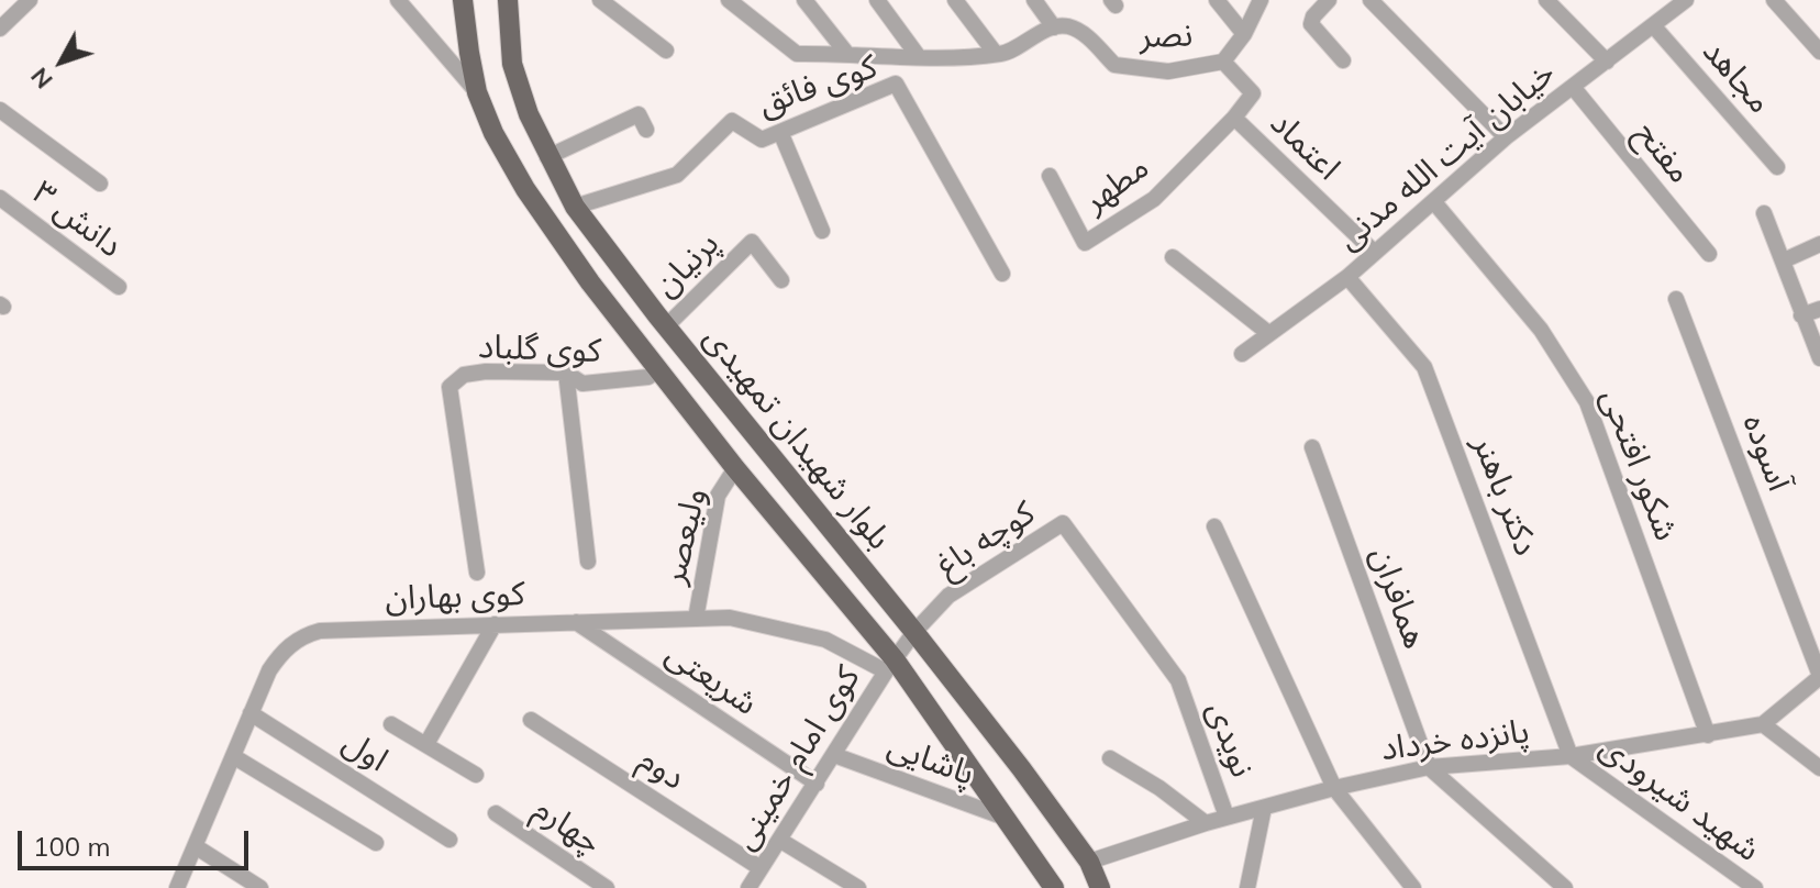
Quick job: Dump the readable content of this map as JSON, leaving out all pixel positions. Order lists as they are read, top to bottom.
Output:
{
  "streets": {
    "main road": ["بلوار شهیدان تمهیدی"],
    "street": [
      "نصر",
      "مجاهد",
      "کوی فائق",
      "اعتماد",
      "مفتح",
      "خیابان آیت الله مدنی",
      "مطهر",
      "دانش ۳",
      "پرنیان",
      "کوی گلباد",
      "آسوده",
      "شکور افتحی",
      "دکتر باهنر",
      "ولیعصر",
      "کوچه باغ",
      "کوی بهاران",
      "همافران",
      "شریعتی",
      "نویدی",
      "پانزده خرداد",
      "اول",
      "کوی امام خمینی",
      "پاشایی",
      "دوم",
      "شهید شیرودی",
      "چهارم"
    ]
  },
  "crossings": [
    ["مجاهد", "خیابان آیت الله مدنی"],
    ["کوی فائق", "بلوار شهیدان تمهیدی"],
    ["اعتماد", "خیابان آیت الله مدنی"],
    ["اعتماد", "مطهر"],
    ["مفتح", "خیابان آیت الله مدنی"],
    ["خیابان آیت الله مدنی", "شکور افتحی"],
    ["خیابان آیت الله مدنی", "دکتر باهنر"],
    ["پرنیان", "بلوار شهیدان تمهیدی"],
    ["کوی گلباد", "بلوار شهیدان تمهیدی"],
    ["بلوار شهیدان تمهیدی", "ولیعصر"],
    ["بلوار شهیدان تمهیدی", "کوچه باغ"],
    ["بلوار شهیدان تمهیدی", "کوی بهاران"],
    ["بلوار شهیدان تمهیدی", "پانزده خرداد"],
    ["بلوار شهیدان تمهیدی", "کوی امام خمینی"],
    ["بلوار شهیدان تمهیدی", "پاشایی"],
    ["آسوده", "پانزده خرداد"],
    ["شکور افتحی", "پانزده خرداد"],
    ["دکتر باهنر", "پانزده خرداد"],
    ["دکتر باهنر", "شهید شیرودی"],
    ["ولیعصر", "کوی بهاران"],
    ["کوچه باغ", "نویدی"],
    ["کوچه باغ", "کوی امام خمینی"],
    ["کوی بهاران", "شریعتی"],
    ["کوی بهاران", "اول"],
    ["کوی بهاران", "کوی امام خمینی"],
    ["همافران", "پانزده خرداد"],
    ["شریعتی", "کوی امام خمینی"],
    ["نویدی", "پانزده خرداد"],
    ["پانزده خرداد", "شهید شیرودی"],
    ["کوی امام خمینی", "پاشایی"],
    ["کوی امام خمینی", "دوم"]
  ],
  "scale_bar": "100 m",
  "north": "bottom left"
}
